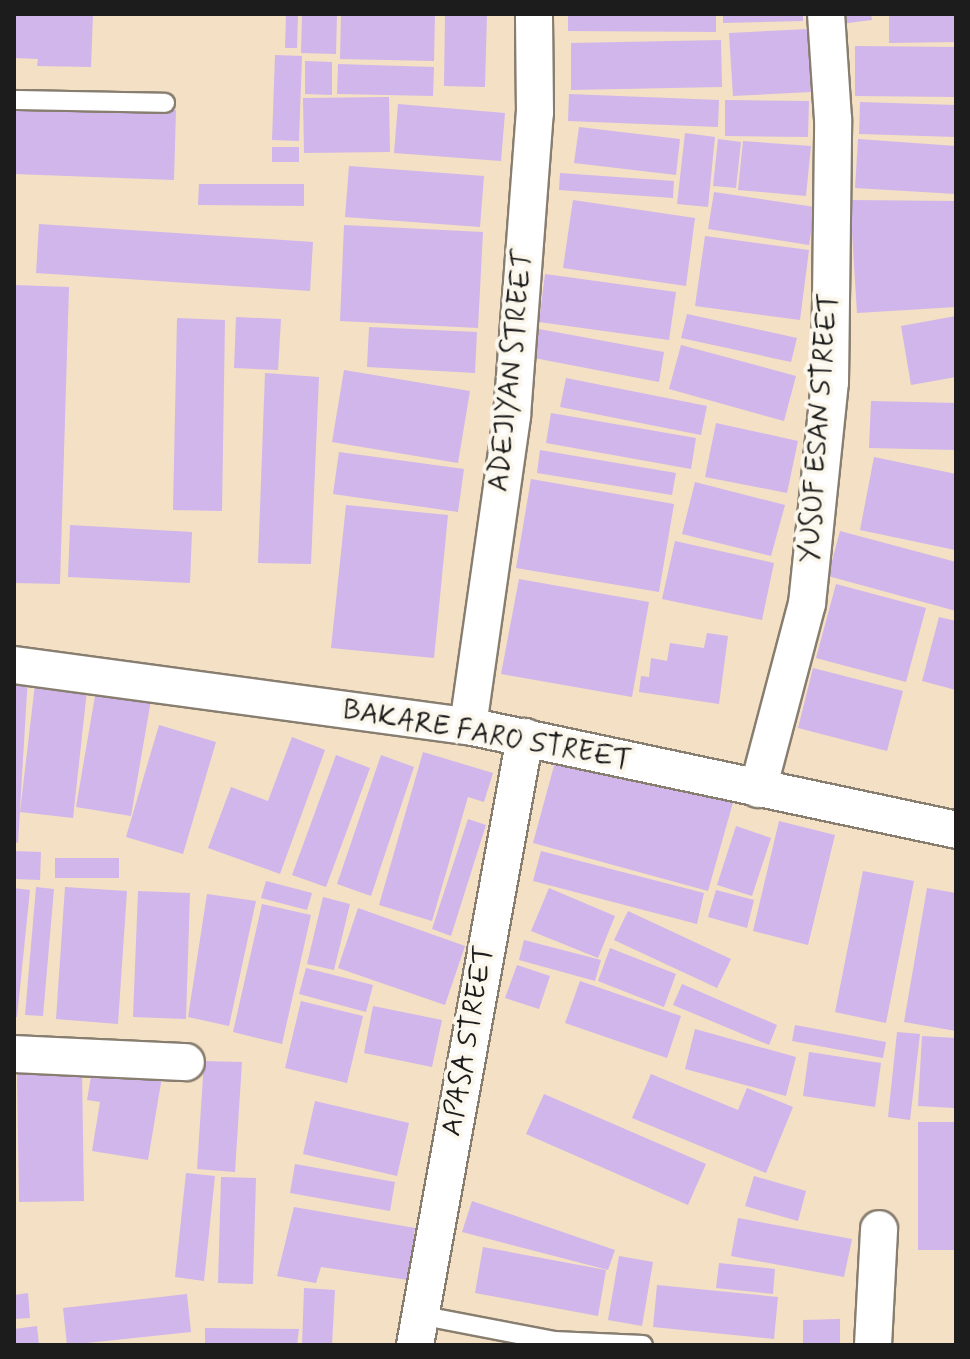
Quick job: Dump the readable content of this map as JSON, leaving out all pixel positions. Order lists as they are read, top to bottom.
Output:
{
  "streets": {
    "street": [
      "ADEJIYAN STREET",
      "YUSUF ESAN STREET",
      "BAKARE FARO STREET",
      "APASA STREET"
    ]
  },
  "crossings": [
    ["ADEJIYAN STREET", "BAKARE FARO STREET"],
    ["YUSUF ESAN STREET", "BAKARE FARO STREET"],
    ["BAKARE FARO STREET", "APASA STREET"]
  ]
}
